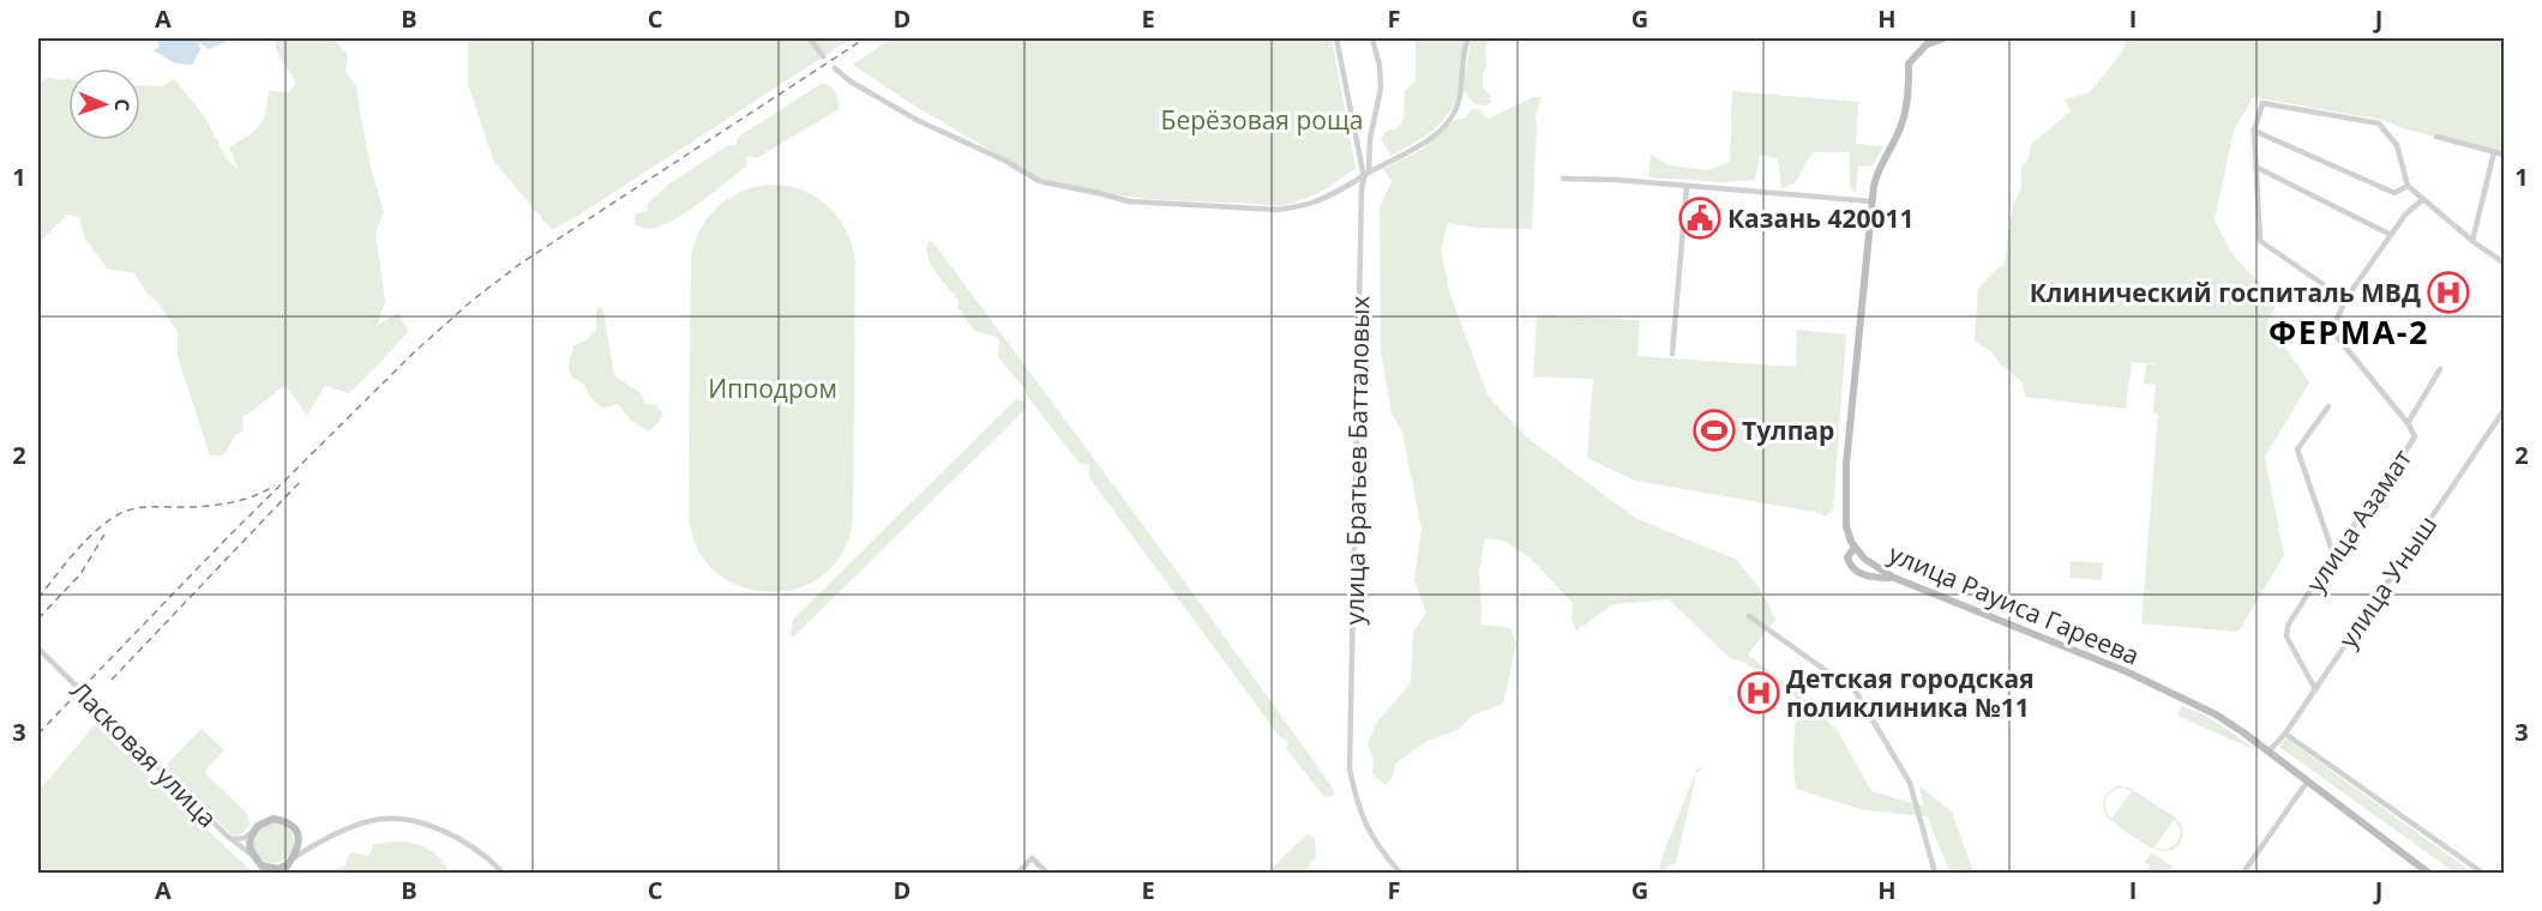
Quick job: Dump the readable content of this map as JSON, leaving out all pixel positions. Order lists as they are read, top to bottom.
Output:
{
  "streets": {
    "street": [
      "улица Братьев Батталовых",
      "улица Азамат",
      "улица Уныш",
      "улица Рауиса Гареева",
      "Ласковая улица"
    ]
  },
  "crossings": [
    ["улица Азамат", "улица Уныш"],
    ["улица Уныш", "улица Рауиса Гареева"]
  ],
  "districts": ["ФЕРМА-2"],
  "parks": ["Берёзовая роща", "Ипподром"],
  "places": {
    "public building": ["Казань 420011"],
    "hospital": ["Клинический госпиталь МВД", "Детская городская поликлиника №11"],
    "sports": ["Тулпар"]
  },
  "north": "right",
  "grid": {
    "columns": [
      "A",
      "B",
      "C",
      "D",
      "E",
      "F",
      "G",
      "H",
      "I",
      "J"
    ],
    "rows": ["1", "2", "3"]
  }
}
